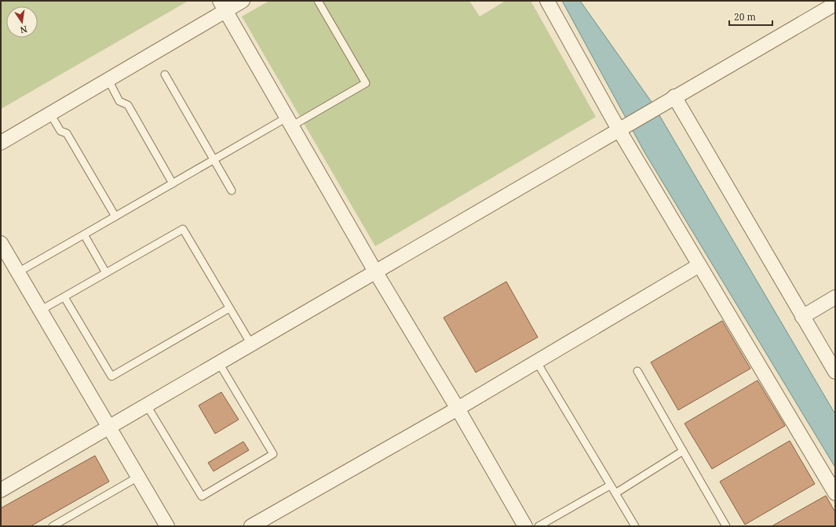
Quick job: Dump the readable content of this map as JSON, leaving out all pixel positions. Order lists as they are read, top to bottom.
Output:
{
  "scale_bar": "20 m",
  "north": "bottom"
}
